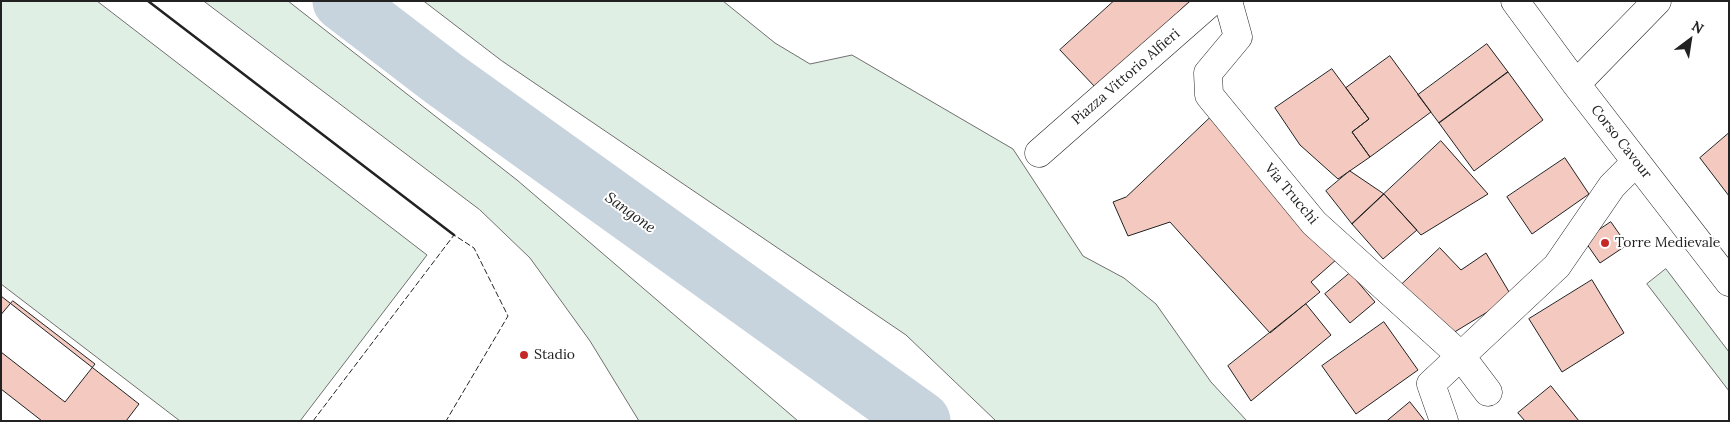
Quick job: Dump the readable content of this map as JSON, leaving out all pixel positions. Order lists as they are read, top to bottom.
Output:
{
  "streets": {
    "street": ["Piazza Vittorio Alfieri", "Corso Cavour", "Via Trucchi"]
  },
  "water": ["Sangone"],
  "places": ["Torre Medievale", "Stadio"],
  "north": "top right"
}
